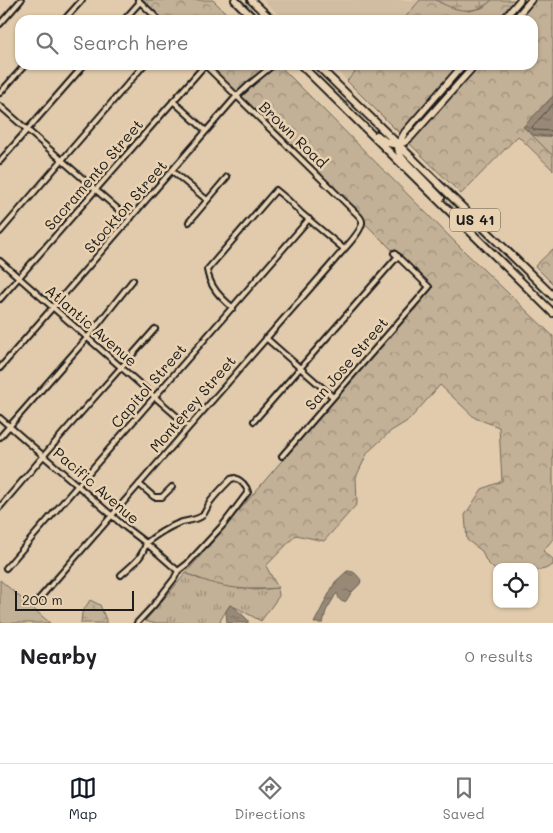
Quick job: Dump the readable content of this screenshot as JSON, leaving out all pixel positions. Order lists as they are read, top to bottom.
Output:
{
  "streets": {
    "main road": ["US 41"],
    "street": [
      "Brown Road",
      "Sacramento Street",
      "Stockton Street",
      "Atlantic Avenue",
      "San Jose Street",
      "Capitol Street",
      "Monterey Street",
      "Pacific Avenue"
    ]
  },
  "crossings": [
    ["Brown Road", "Stockton Street"],
    ["Brown Road", "Monterey Street"],
    ["Sacramento Street", "Atlantic Avenue"],
    ["Stockton Street", "Atlantic Avenue"],
    ["Atlantic Avenue", "Capitol Street"],
    ["Atlantic Avenue", "Monterey Street"],
    ["Capitol Street", "Pacific Avenue"],
    ["Monterey Street", "Pacific Avenue"]
  ],
  "scale_bar": "200 m",
  "page": {
    "search": "Search here",
    "scale": "200 m",
    "heading": ["Nearby", "0 results"],
    "nav": ["Map", "Directions", "Saved"]
  }
}
